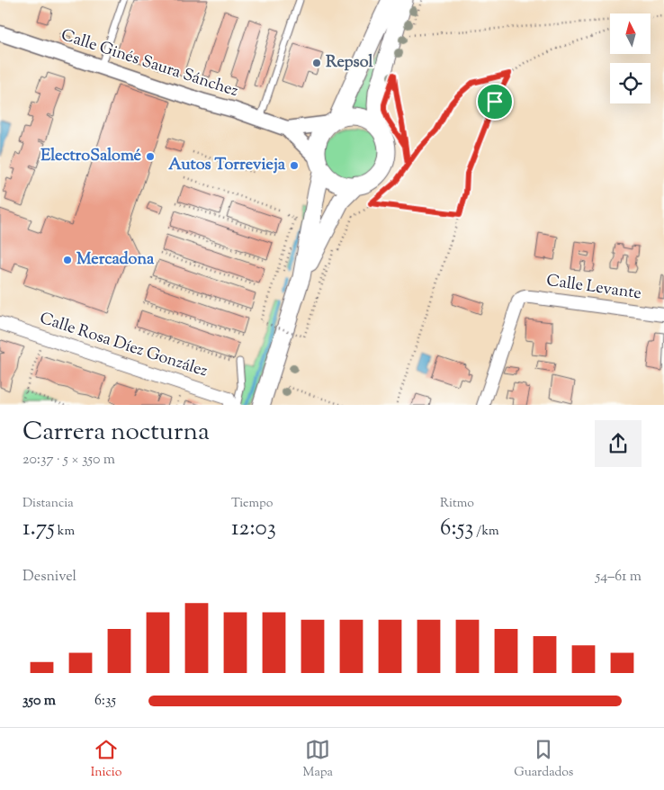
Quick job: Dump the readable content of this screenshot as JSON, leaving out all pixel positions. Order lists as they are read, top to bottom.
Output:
{
  "streets": {
    "street": ["Calle Ginés Saura Sánchez", "Calle Levante", "Calle Rosa Díez González"]
  },
  "places": [
    "Repsol",
    "ElectroSalomé",
    "Autos Torrevieja",
    "Mercadona"
  ],
  "north": "top",
  "page": {
    "heading": ["Carrera nocturna", "20:37 · 5 × 350 m"],
    "stats": [
      ["Distancia", "1.75 km"],
      ["Tiempo", "12:03"],
      ["Ritmo", "6:53 /km"]
    ],
    "chart": ["Desnivel", "54–61 m"],
    "list": [
      {
        "name": "350 m",
        "note": "6:35"
      }
    ],
    "tabs": ["Inicio", "Mapa", "Guardados"]
  }
}
